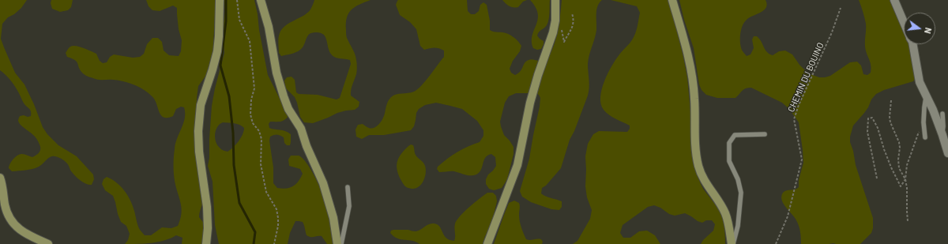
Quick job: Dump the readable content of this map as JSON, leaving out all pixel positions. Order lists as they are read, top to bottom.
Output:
{
  "streets": {
    "path": ["CHEMIN DU BOUINO"]
  },
  "north": "right"
}
